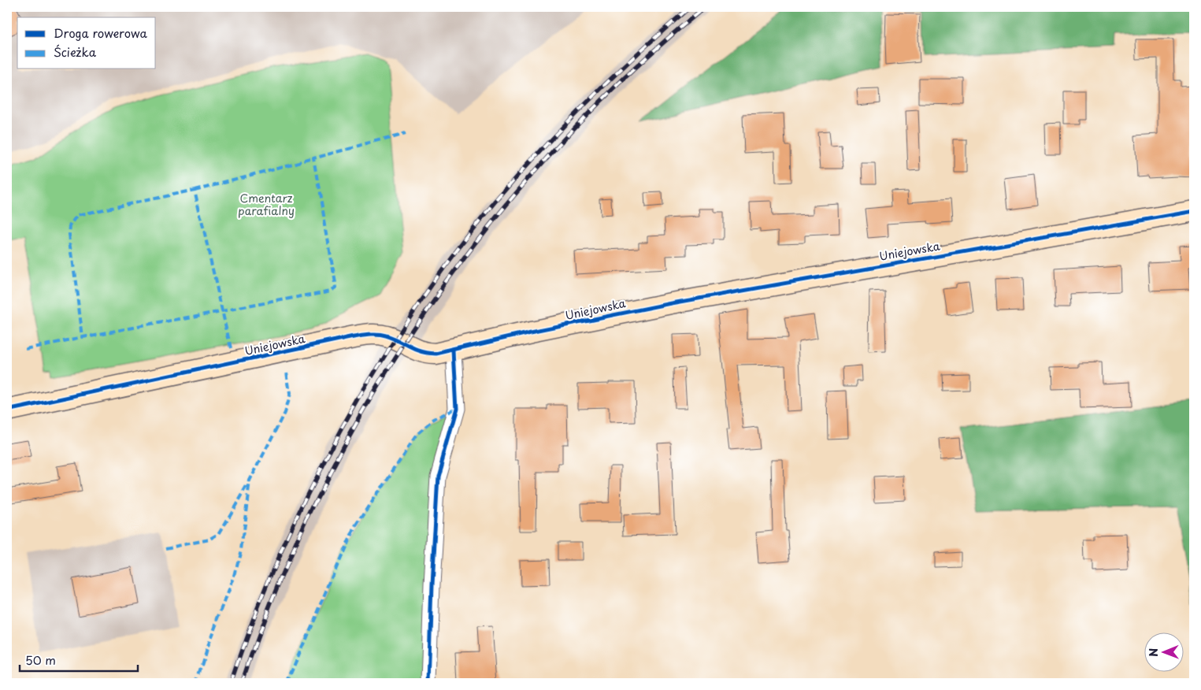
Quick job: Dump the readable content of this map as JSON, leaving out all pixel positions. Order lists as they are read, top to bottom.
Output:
{
  "streets": {
    "main road": ["Uniejowska"]
  },
  "parks": ["Cmentarz parafialny"],
  "legend": ["Droga rowerowa", "Ścieżka"],
  "scale_bar": "50 m",
  "north": "left"
}
